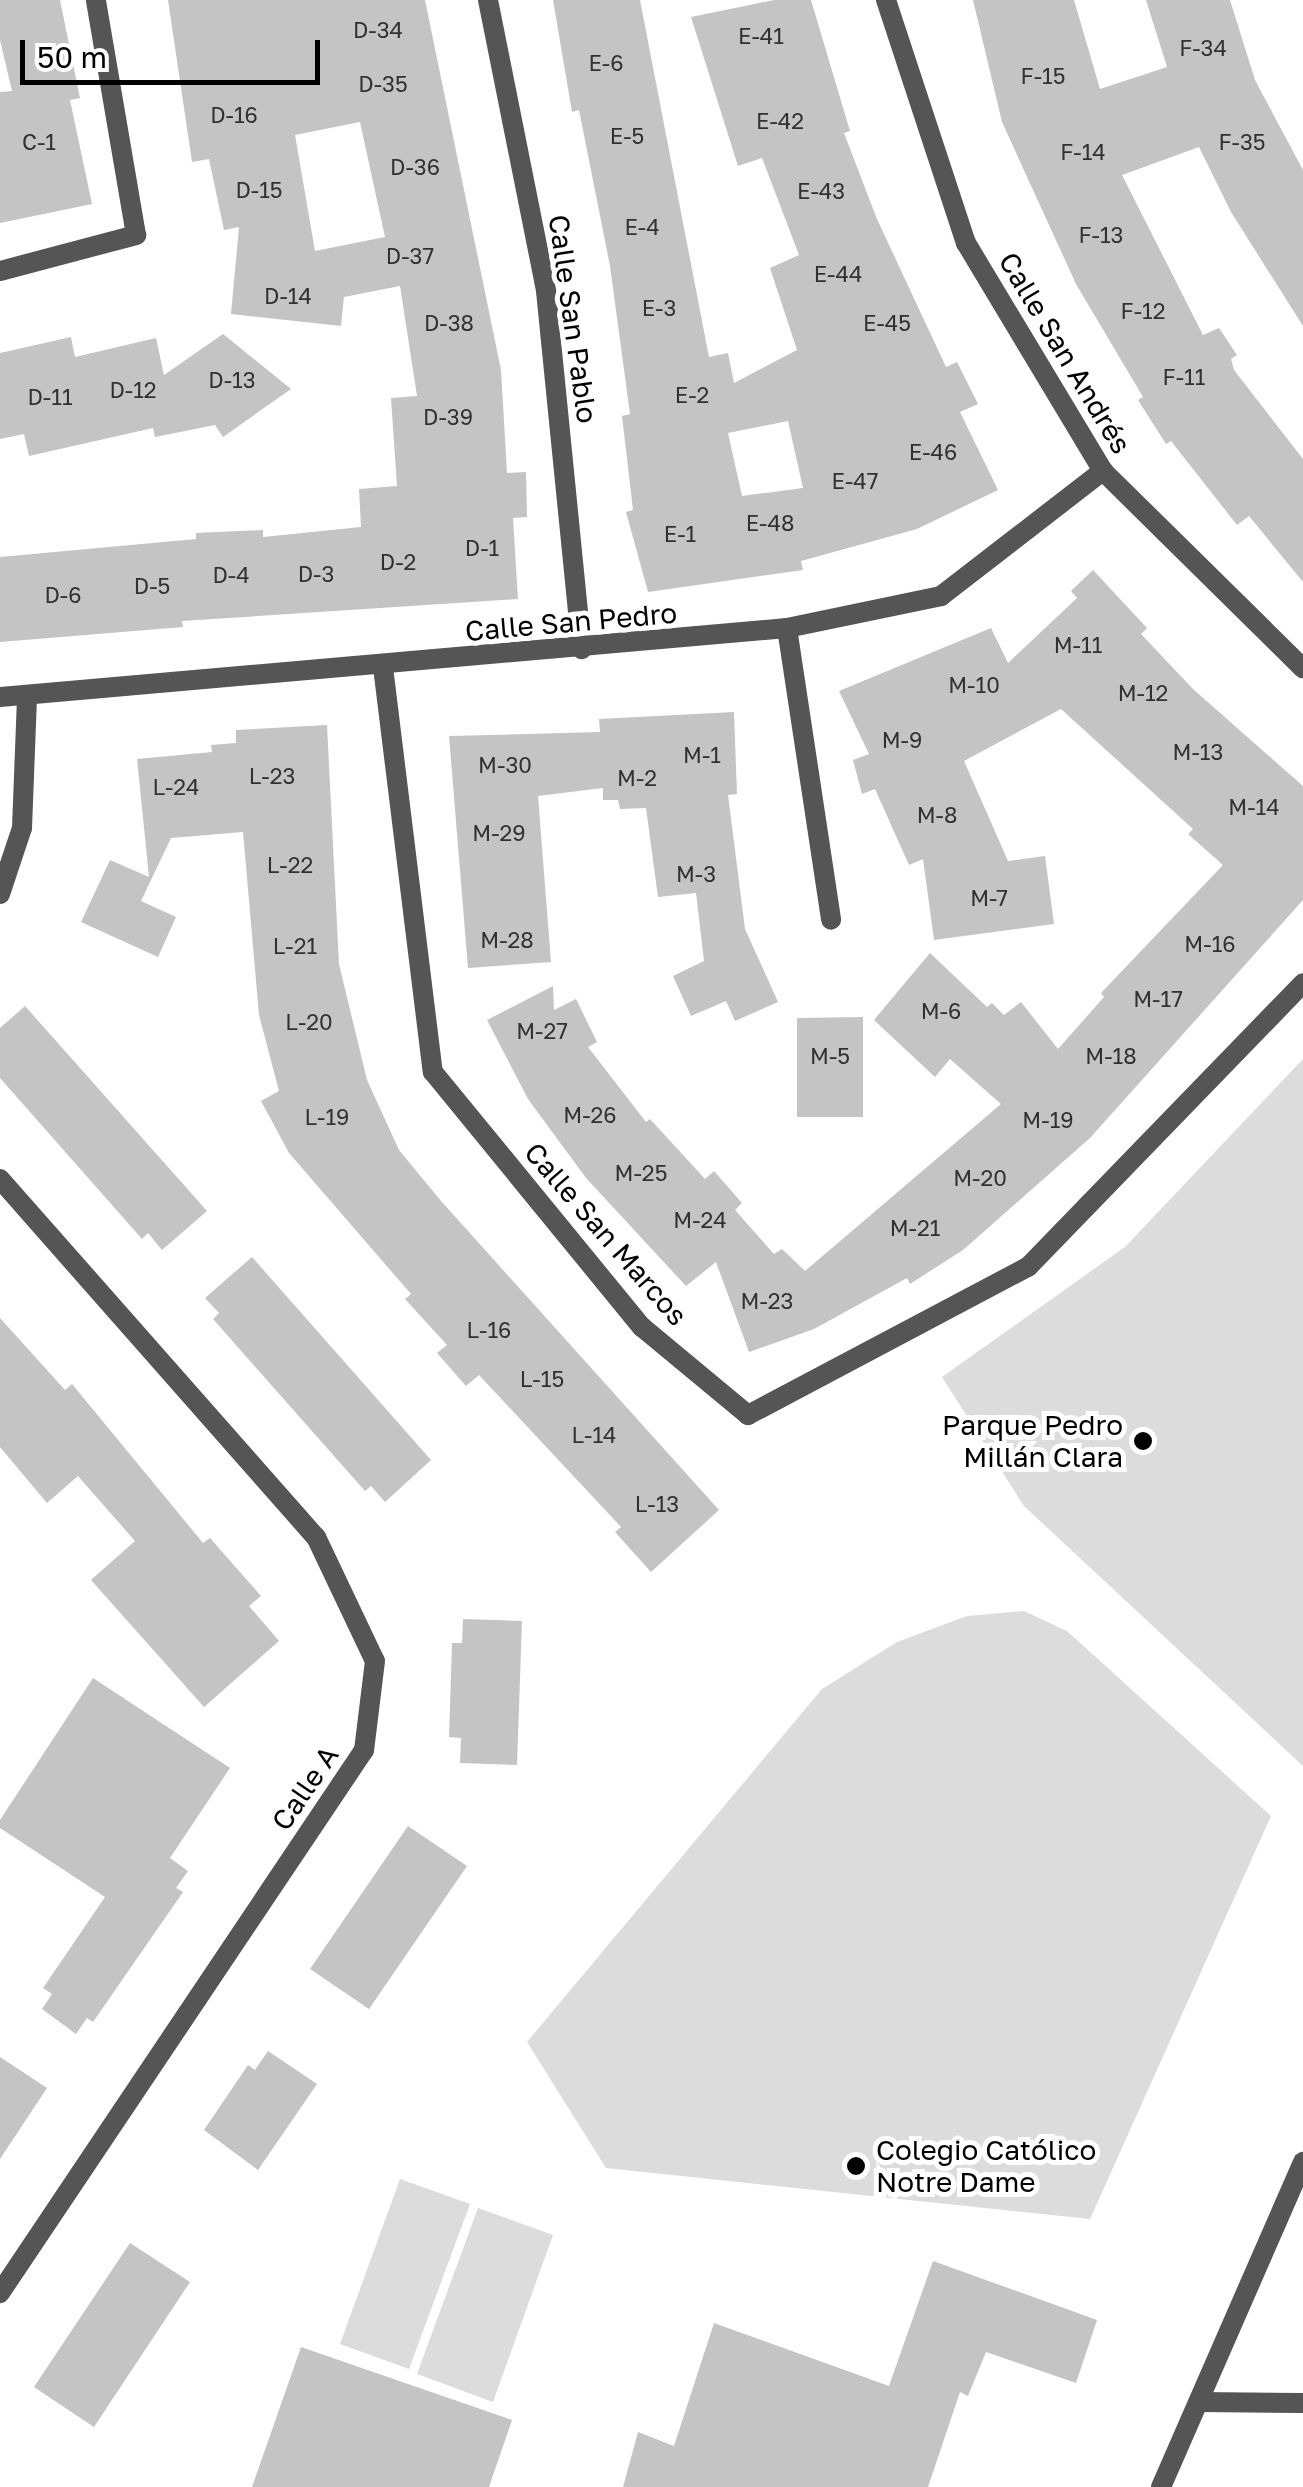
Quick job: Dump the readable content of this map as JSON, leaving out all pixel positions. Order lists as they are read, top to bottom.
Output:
{
  "streets": {
    "street": [
      "Calle San Pablo",
      "Calle San Andrés",
      "Calle San Pedro",
      "Calle San Marcos",
      "Calle A"
    ]
  },
  "crossings": [
    ["Calle San Pablo", "Calle San Pedro"],
    ["Calle San Andrés", "Calle San Pedro"],
    ["Calle San Pedro", "Calle San Marcos"]
  ],
  "places": ["Parque Pedro Millán Clara", "Colegio Católico Notre Dame"],
  "house_numbers": [
    "D-34",
    "E-41",
    "F-34",
    "E-6",
    "F-15",
    "D-35",
    "D-16",
    "E-42",
    "E-5",
    "C-1",
    "F-35",
    "F-14",
    "D-36",
    "D-15",
    "E-43",
    "E-4",
    "F-13",
    "D-37",
    "E-44",
    "D-14",
    "E-3",
    "F-12",
    "D-38",
    "E-45",
    "F-11",
    "D-13",
    "D-12",
    "E-2",
    "D-11",
    "D-39",
    "E-46",
    "E-47",
    "E-48",
    "E-1",
    "D-1",
    "D-2",
    "D-3",
    "D-4",
    "D-5",
    "D-6",
    "M-11",
    "M-10",
    "M-12",
    "M-9",
    "M-13",
    "M-1",
    "M-30",
    "L-23",
    "M-2",
    "L-24",
    "M-14",
    "M-8",
    "M-29",
    "L-22",
    "M-3",
    "M-7",
    "M-28",
    "M-16",
    "L-21",
    "M-17",
    "M-6",
    "L-20",
    "M-27",
    "M-5",
    "M-18",
    "M-26",
    "L-19",
    "M-19",
    "M-25",
    "M-20",
    "M-24",
    "M-21",
    "M-23",
    "L-16",
    "L-15",
    "L-14",
    "L-13"
  ],
  "scale_bar": "50 m"
}
